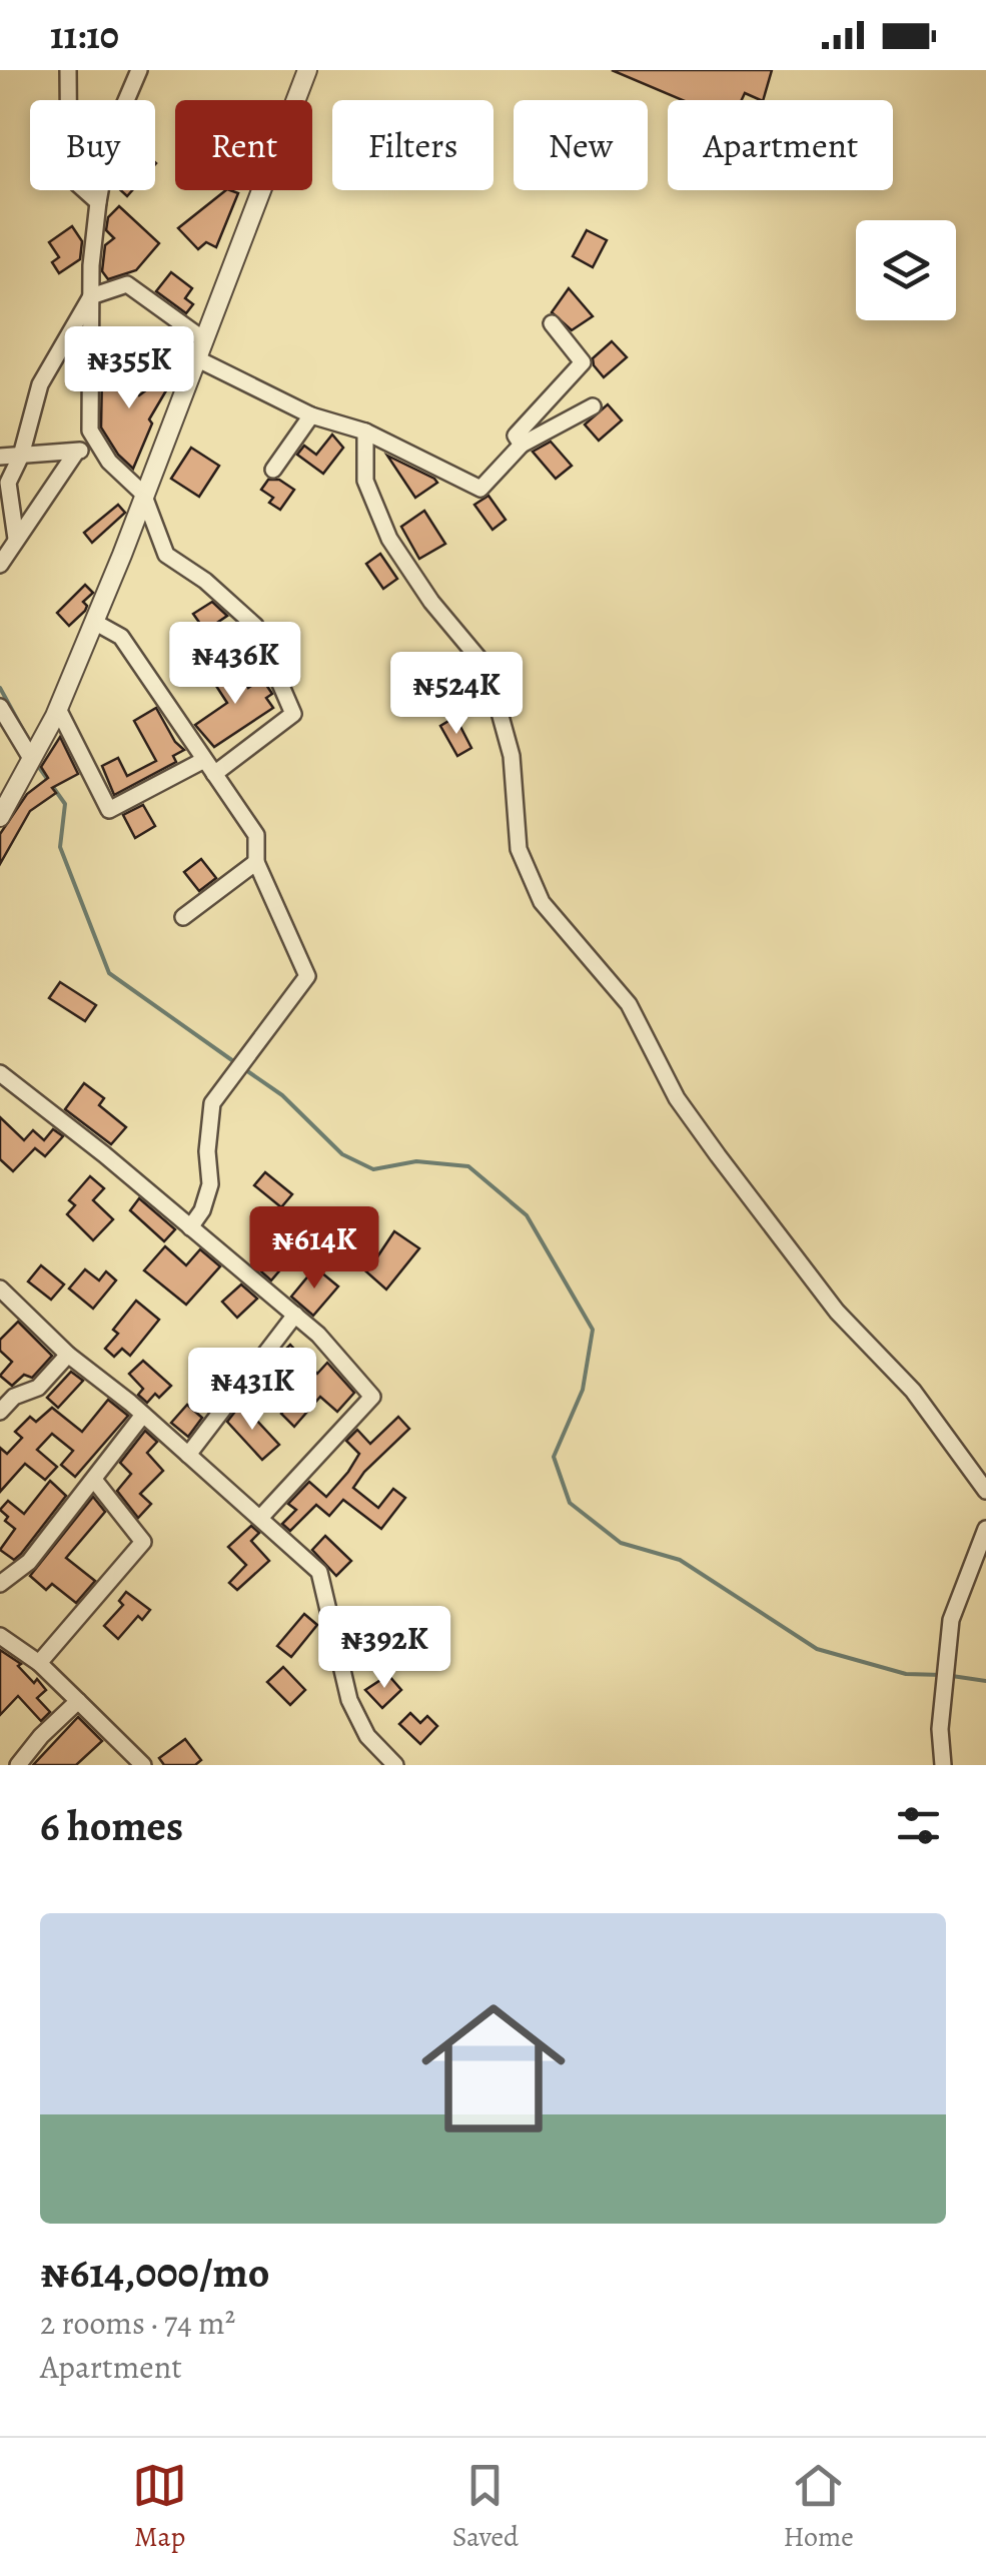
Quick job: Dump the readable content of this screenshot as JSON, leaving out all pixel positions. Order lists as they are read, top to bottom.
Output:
{
  "page": {
    "status": "11:10",
    "chip": [
      "Buy",
      "Rent",
      "Filters",
      "New",
      "Apartment"
    ],
    "price": [
      "₦355K",
      "₦436K",
      "₦524K",
      "₦614K",
      "₦431K",
      "₦392K"
    ],
    "heading": "6 homes",
    "list": [
      {
        "name": "₦614,000/mo",
        "note": "2 rooms · 74 m² · Apartment"
      }
    ],
    "tabs": ["Map", "Saved", "Home"]
  }
}
